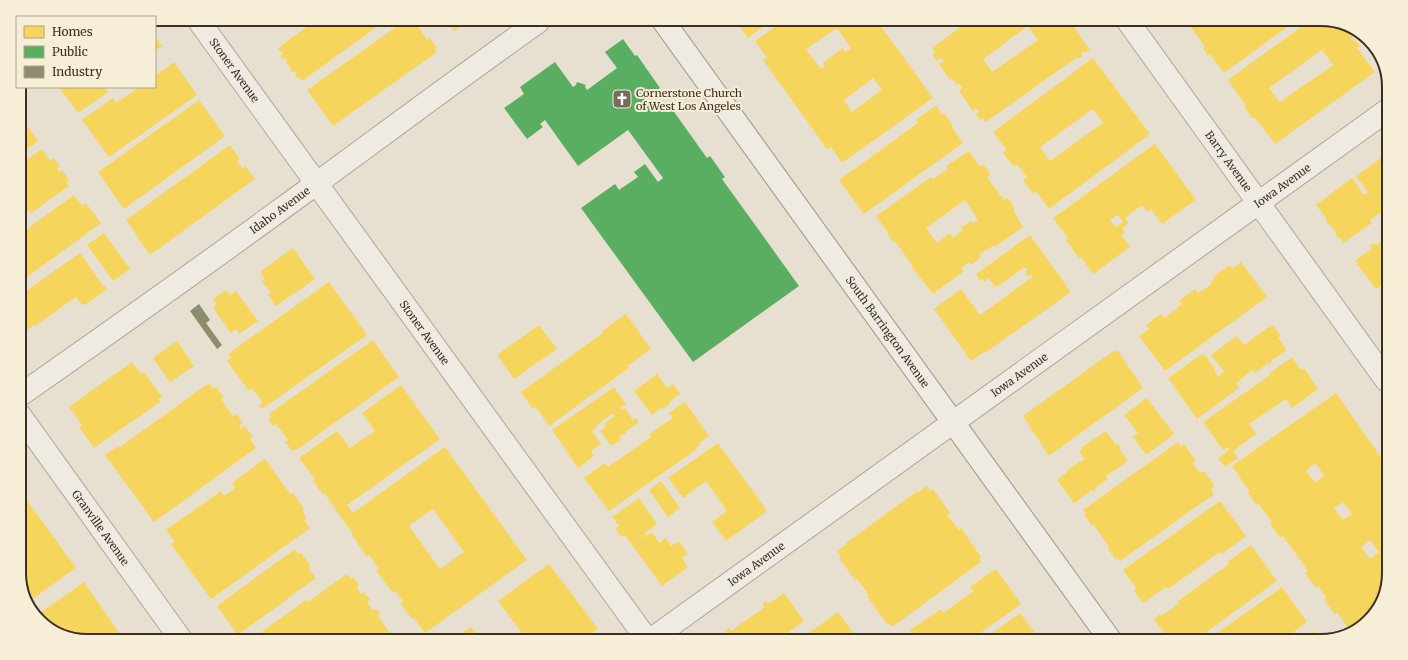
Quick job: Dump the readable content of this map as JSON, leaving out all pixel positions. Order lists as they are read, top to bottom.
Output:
{
  "streets": {
    "street": [
      "Stoner Avenue",
      "Barry Avenue",
      "Iowa Avenue",
      "Idaho Avenue",
      "South Barrington Avenue",
      "Granville Avenue"
    ]
  },
  "crossings": [
    ["Stoner Avenue", "Idaho Avenue"],
    ["Barry Avenue", "Iowa Avenue"],
    ["Iowa Avenue", "South Barrington Avenue"]
  ],
  "places": {
    "church": ["Cornerstone Church of West Los Angeles"]
  },
  "legend": ["Homes", "Public", "Industry"]
}
